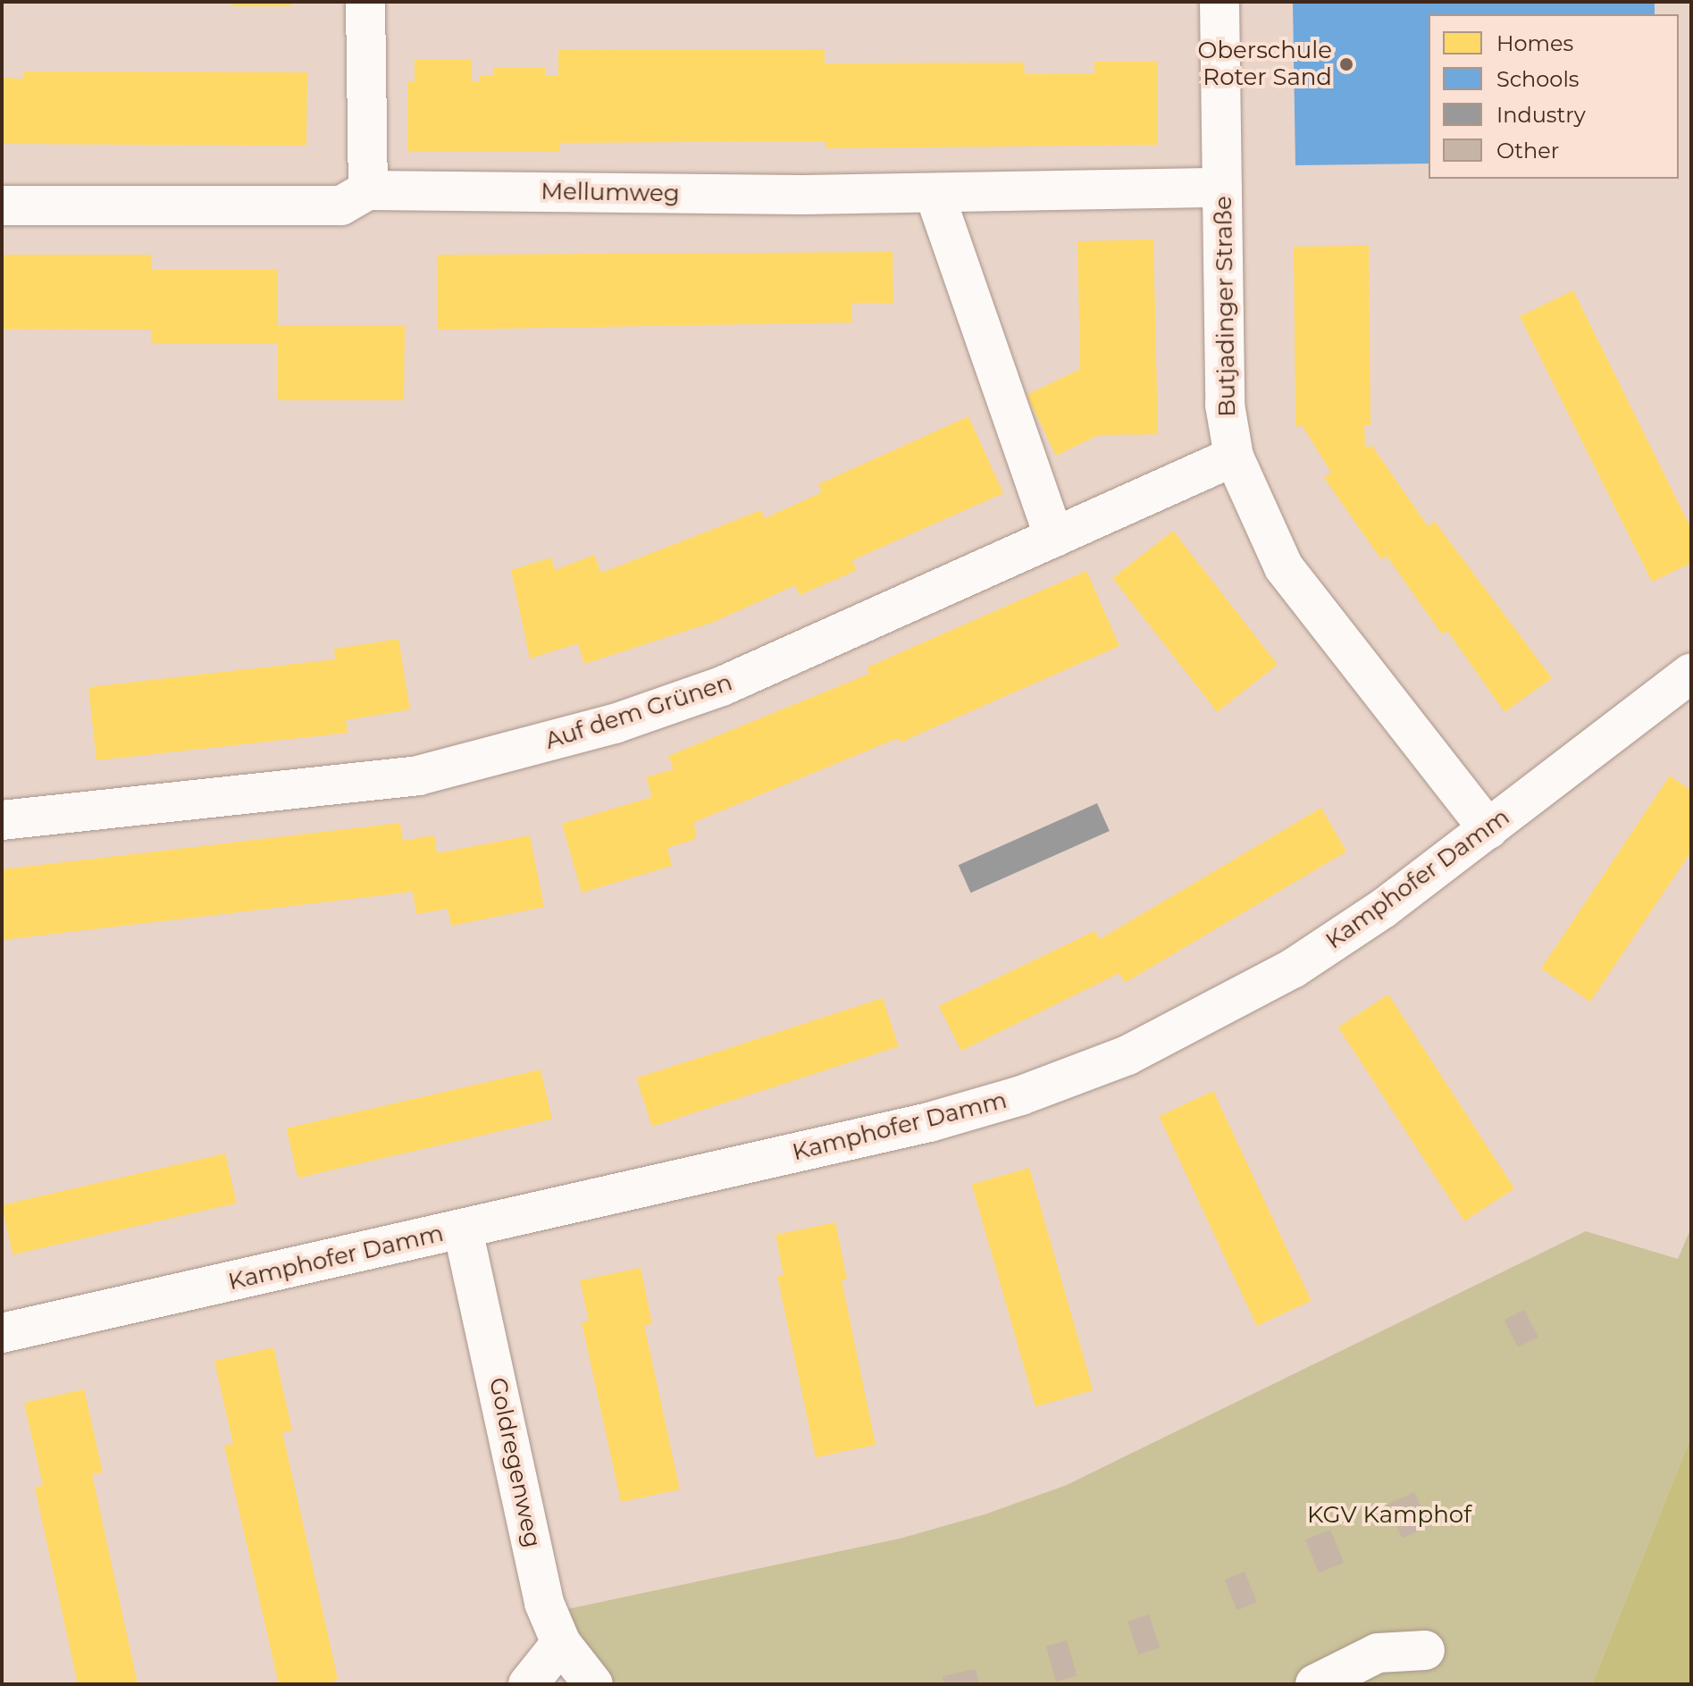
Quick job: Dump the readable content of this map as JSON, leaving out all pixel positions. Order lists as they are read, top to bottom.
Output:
{
  "streets": {
    "street": [
      "Mellumweg",
      "Butjadinger Straße",
      "Auf dem Grünen",
      "Kamphofer Damm",
      "Goldregenweg"
    ]
  },
  "crossings": [
    ["Mellumweg", "Butjadinger Straße"],
    ["Butjadinger Straße", "Auf dem Grünen"],
    ["Butjadinger Straße", "Kamphofer Damm"],
    ["Kamphofer Damm", "Goldregenweg"]
  ],
  "parks": ["KGV Kamphof"],
  "places": ["Oberschule Roter Sand"],
  "legend": [
    "Homes",
    "Schools",
    "Industry",
    "Other"
  ]
}
